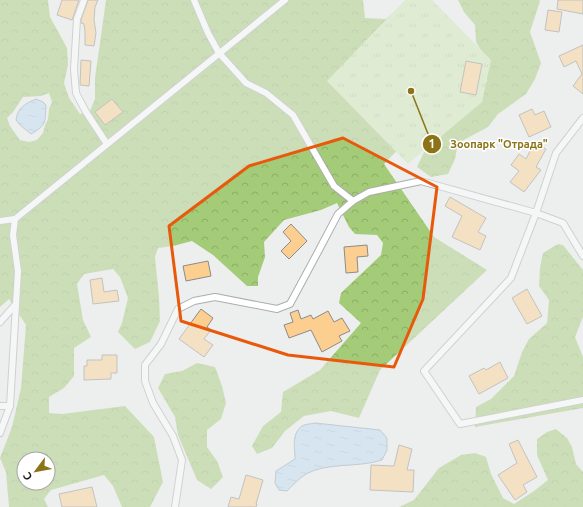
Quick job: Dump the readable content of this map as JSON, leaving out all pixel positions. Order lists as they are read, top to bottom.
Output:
{
  "places": ["Зоопарк \"Отрада\""],
  "north": "bottom left"
}
